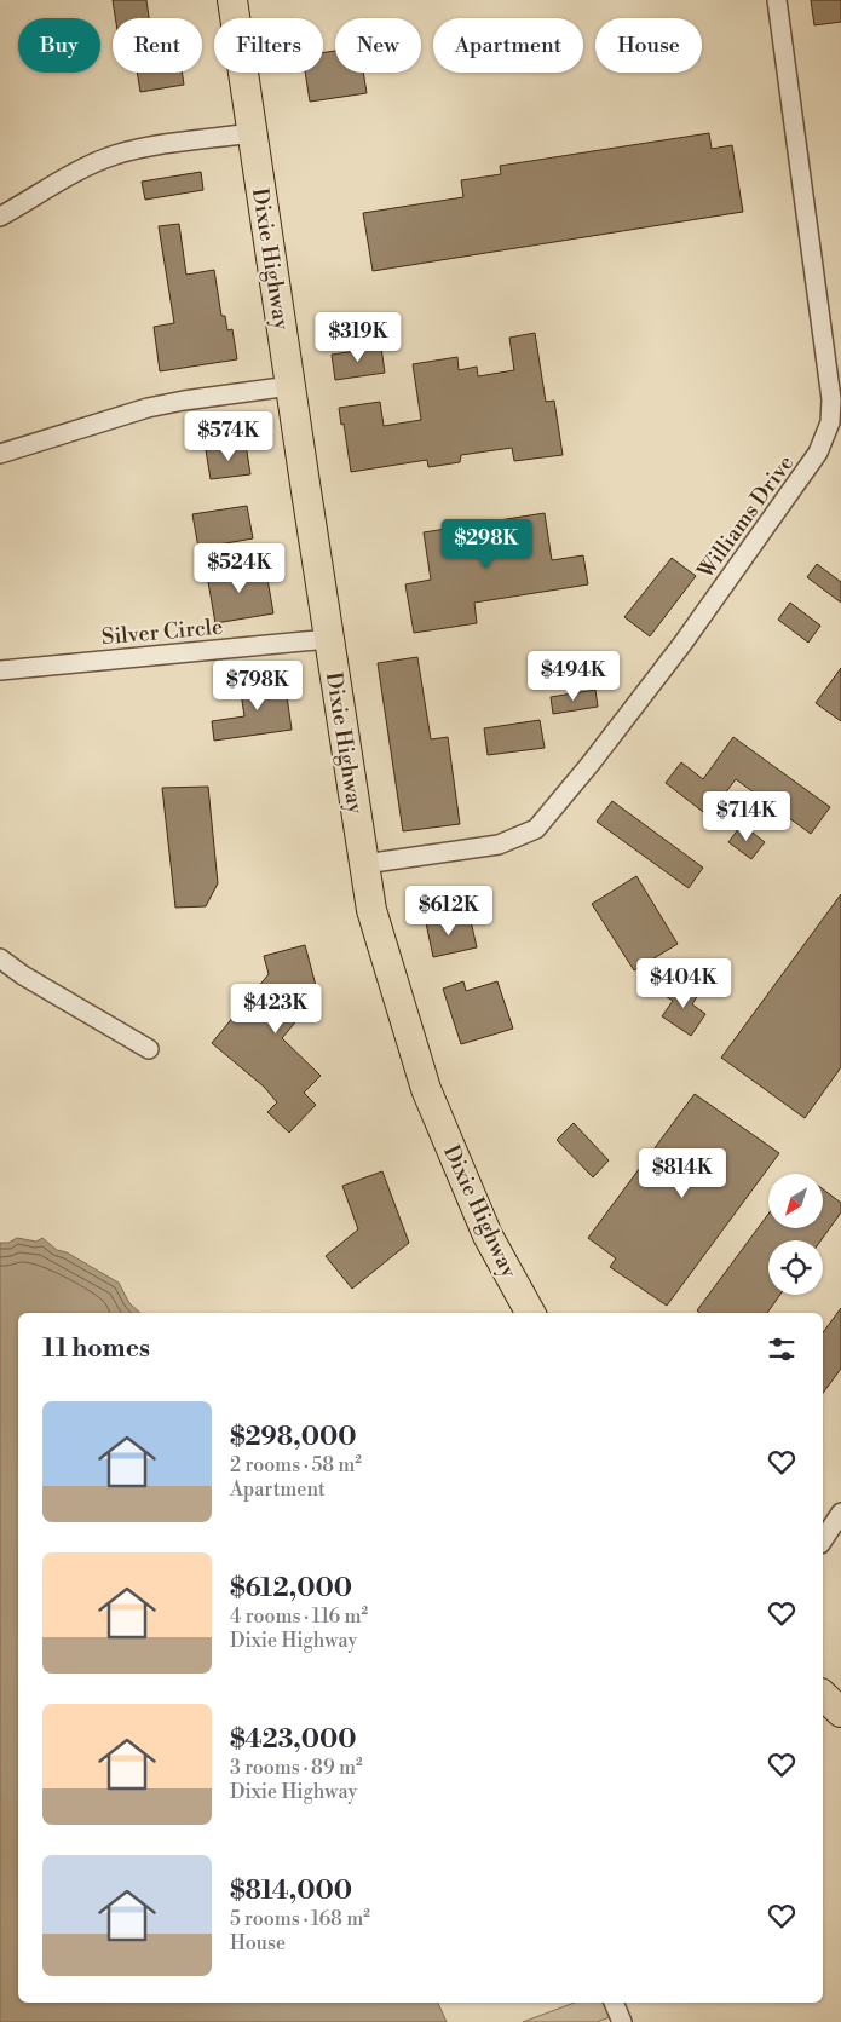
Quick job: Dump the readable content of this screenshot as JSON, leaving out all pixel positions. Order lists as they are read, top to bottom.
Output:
{
  "streets": {
    "main road": ["Dixie Highway"],
    "street": ["Williams Drive", "Silver Circle"]
  },
  "crossings": [
    ["Dixie Highway", "Williams Drive"],
    ["Dixie Highway", "Silver Circle"]
  ],
  "north": "bottom left",
  "page": {
    "chip": [
      "Buy",
      "Rent",
      "Filters",
      "New",
      "Apartment",
      "House"
    ],
    "price": [
      "$319K",
      "$574K",
      "$298K",
      "$524K",
      "$494K",
      "$798K",
      "$714K",
      "$612K",
      "$404K",
      "$423K",
      "$814K"
    ],
    "heading": "11 homes",
    "list": [
      {
        "name": "$298,000",
        "note": "2 rooms · 58 m² · Apartment"
      },
      {
        "name": "$612,000",
        "note": "4 rooms · 116 m² · Dixie Highway"
      },
      {
        "name": "$423,000",
        "note": "3 rooms · 89 m² · Dixie Highway"
      },
      {
        "name": "$814,000",
        "note": "5 rooms · 168 m² · House"
      }
    ]
  }
}
